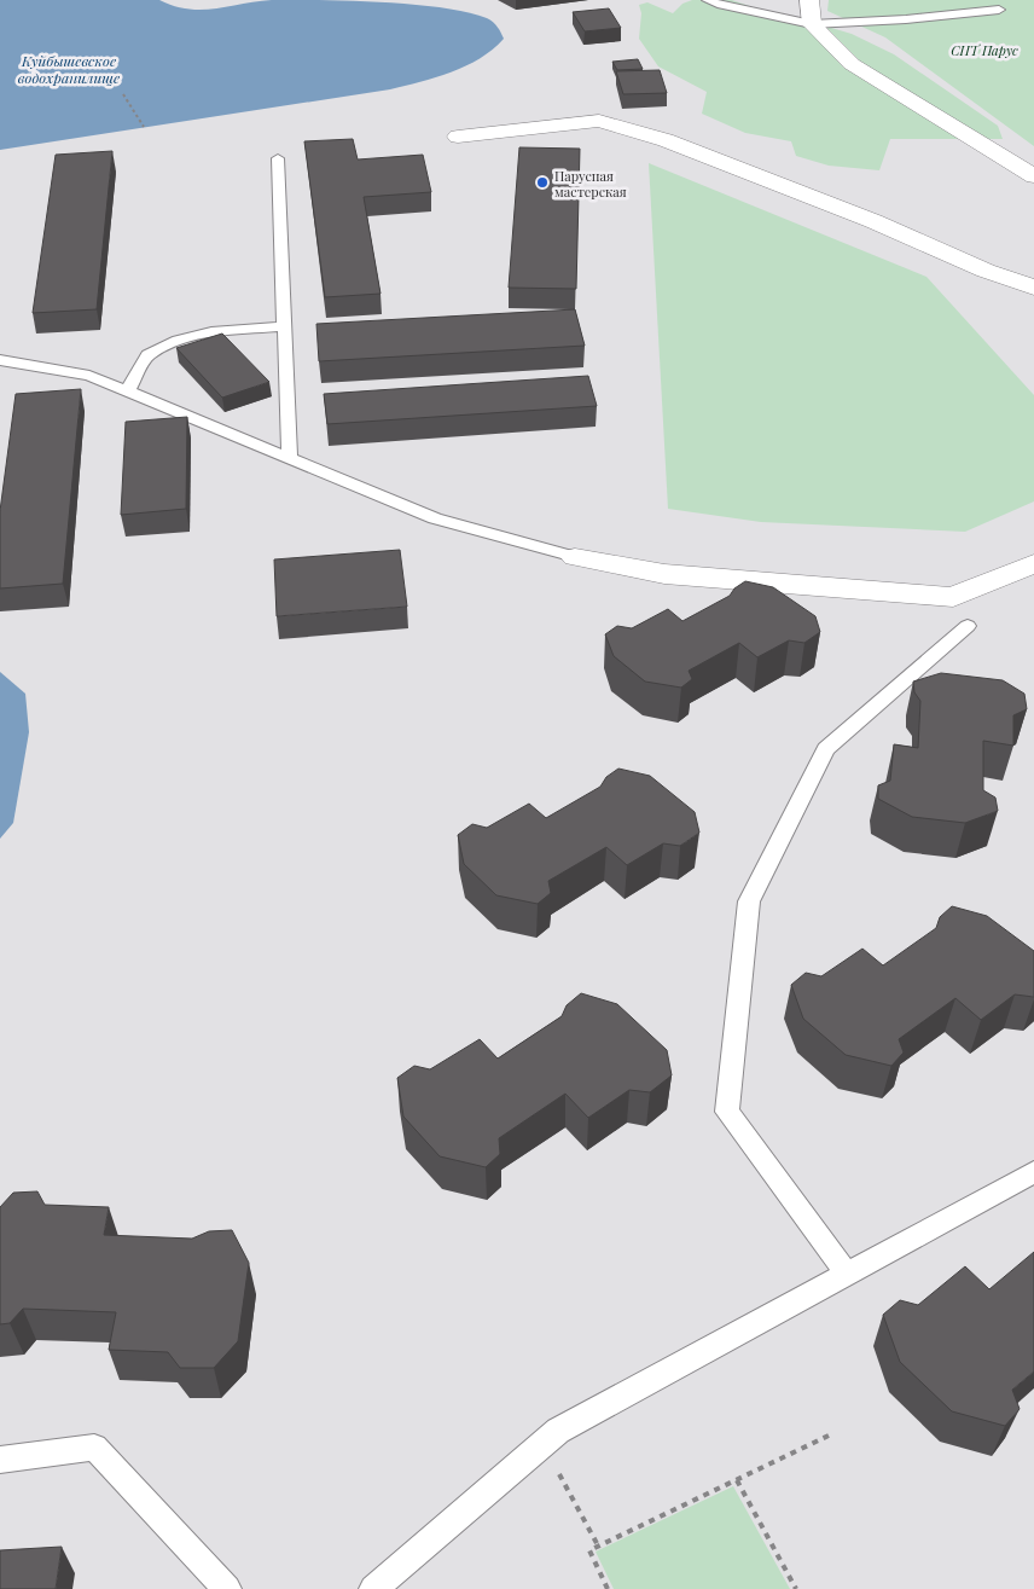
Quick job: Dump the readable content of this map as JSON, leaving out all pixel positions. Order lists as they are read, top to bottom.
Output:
{
  "water": ["Куйбышевское водохранилище"],
  "parks": ["СНТ Парус"],
  "places": ["Парусная мастерская"]
}
